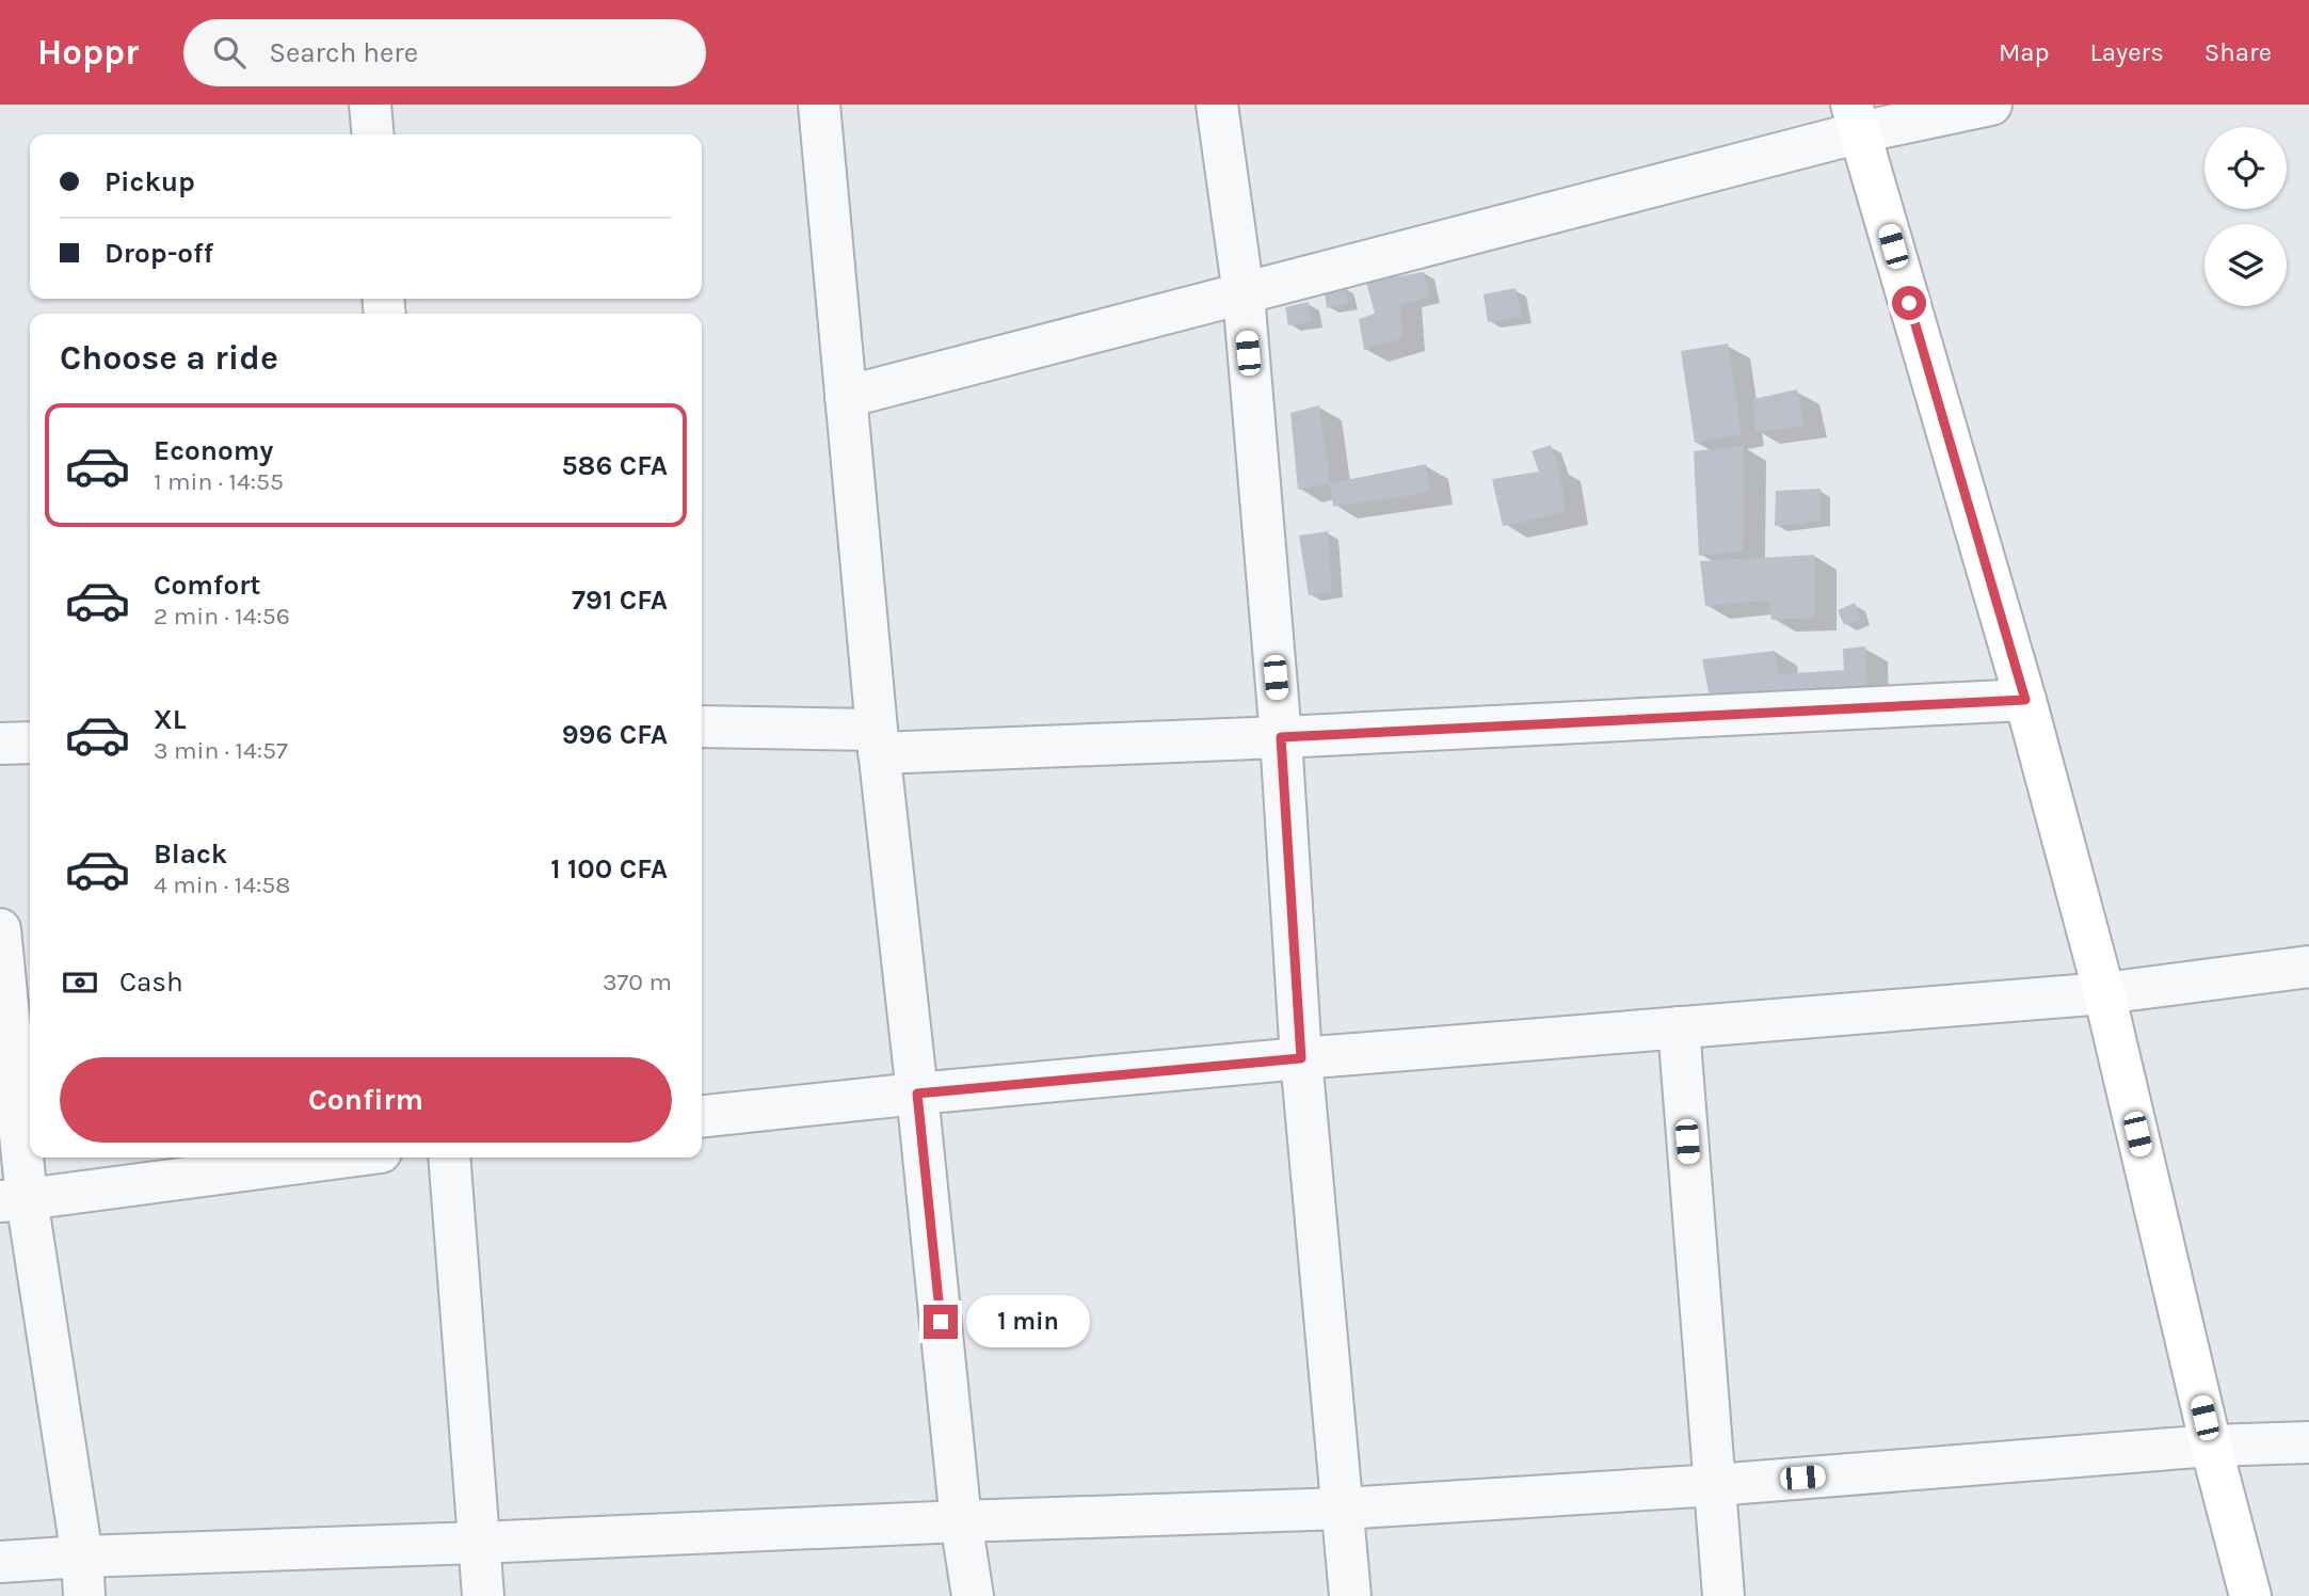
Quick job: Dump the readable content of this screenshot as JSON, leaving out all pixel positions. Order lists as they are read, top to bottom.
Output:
{
  "page": {
    "header": "Hoppr",
    "search": "Search here",
    "nav": ["Map", "Layers", "Share"],
    "banner": ["Pickup", "Drop-off"],
    "heading": "Choose a ride",
    "list": [
      {
        "name": "Economy",
        "note": "1 min · 14:55",
        "value": "586 CFA"
      },
      {
        "name": "Comfort",
        "note": "2 min · 14:56",
        "value": "791 CFA"
      },
      {
        "name": "XL",
        "note": "3 min · 14:57",
        "value": "996 CFA"
      },
      {
        "name": "Black",
        "note": "4 min · 14:58",
        "value": "1 100 CFA"
      }
    ],
    "pay": ["Cash", "370 m"],
    "buttons": "Confirm",
    "bubble": "1 min"
  }
}
